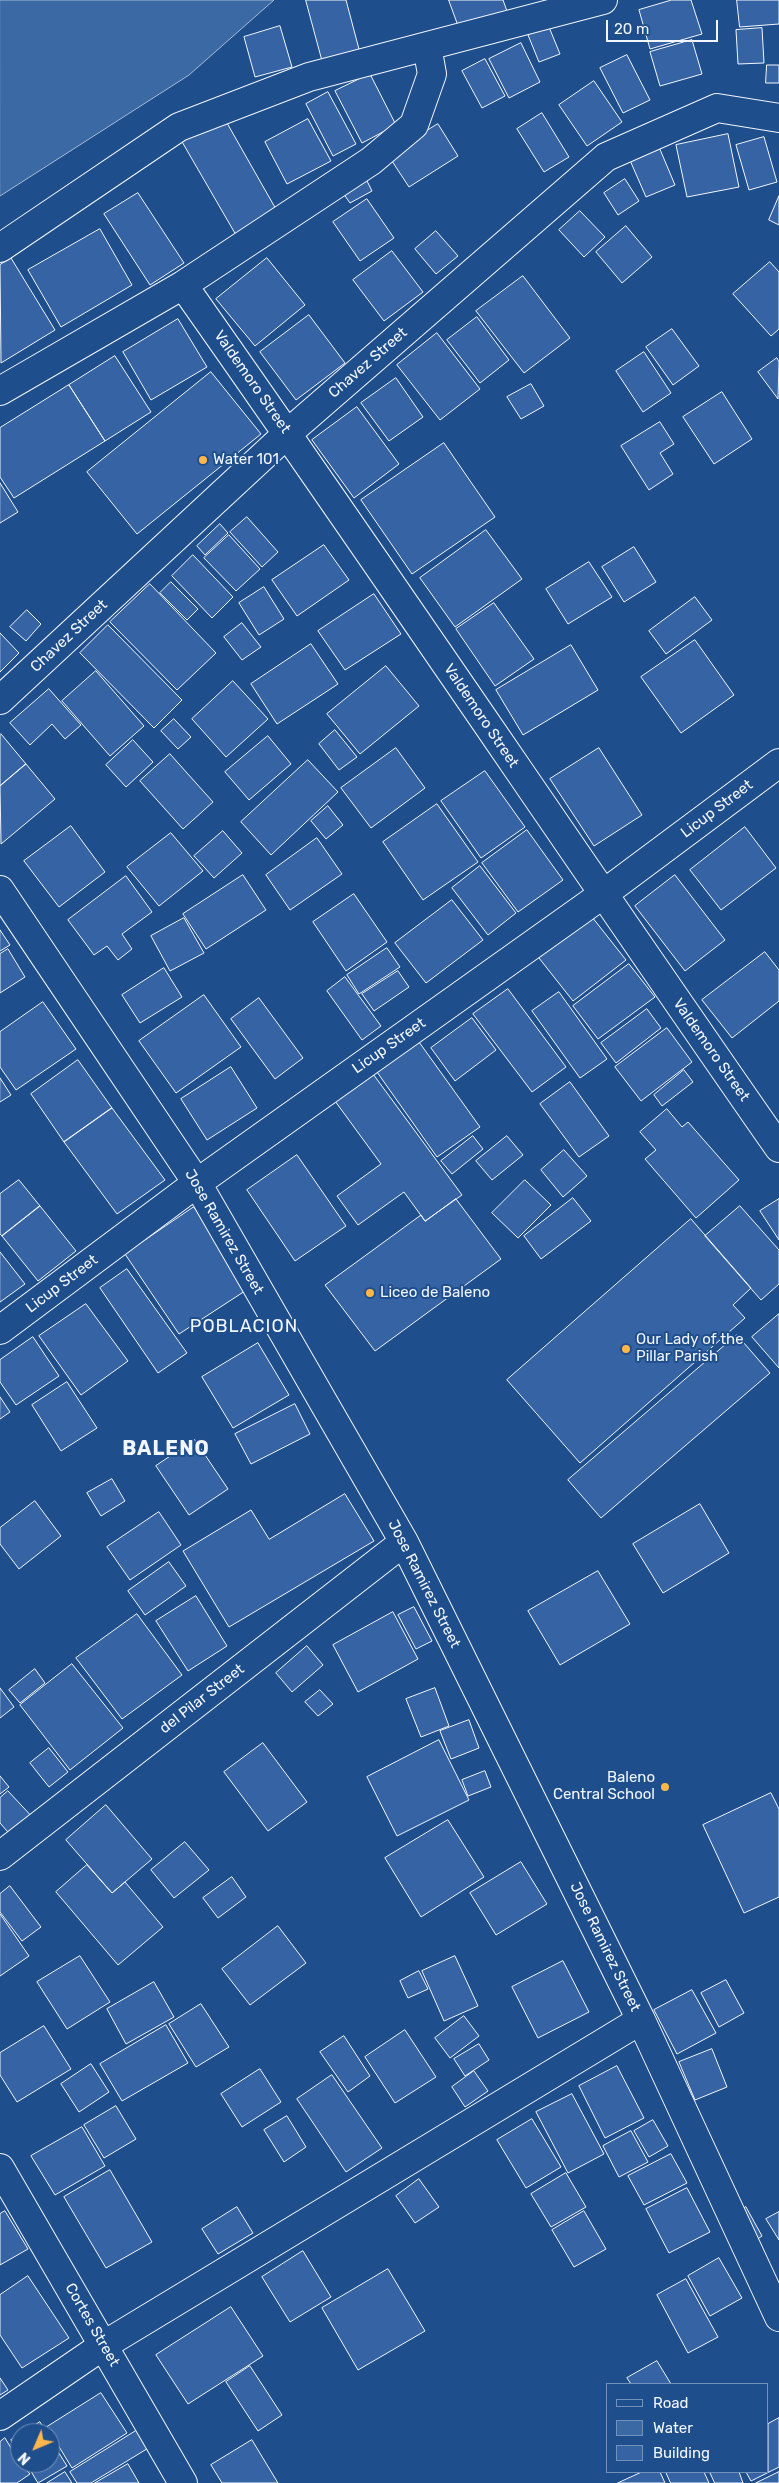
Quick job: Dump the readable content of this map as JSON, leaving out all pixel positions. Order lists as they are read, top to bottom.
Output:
{
  "streets": {
    "street": [
      "Chavez Street",
      "Valdemoro Street",
      "Licup Street",
      "Jose Ramirez Street",
      "del Pilar Street",
      "Cortes Street"
    ]
  },
  "crossings": [
    ["Chavez Street", "Valdemoro Street"],
    ["Valdemoro Street", "Licup Street"],
    ["Licup Street", "Jose Ramirez Street"],
    ["Jose Ramirez Street", "del Pilar Street"]
  ],
  "districts": ["POBLACION", "BALENO"],
  "places": [
    "Water 101",
    "Liceo de Baleno",
    "Our Lady of the Pillar Parish",
    "Baleno Central School"
  ],
  "legend": ["Road", "Water", "Building"],
  "scale_bar": "20 m",
  "north": "bottom left"
}
